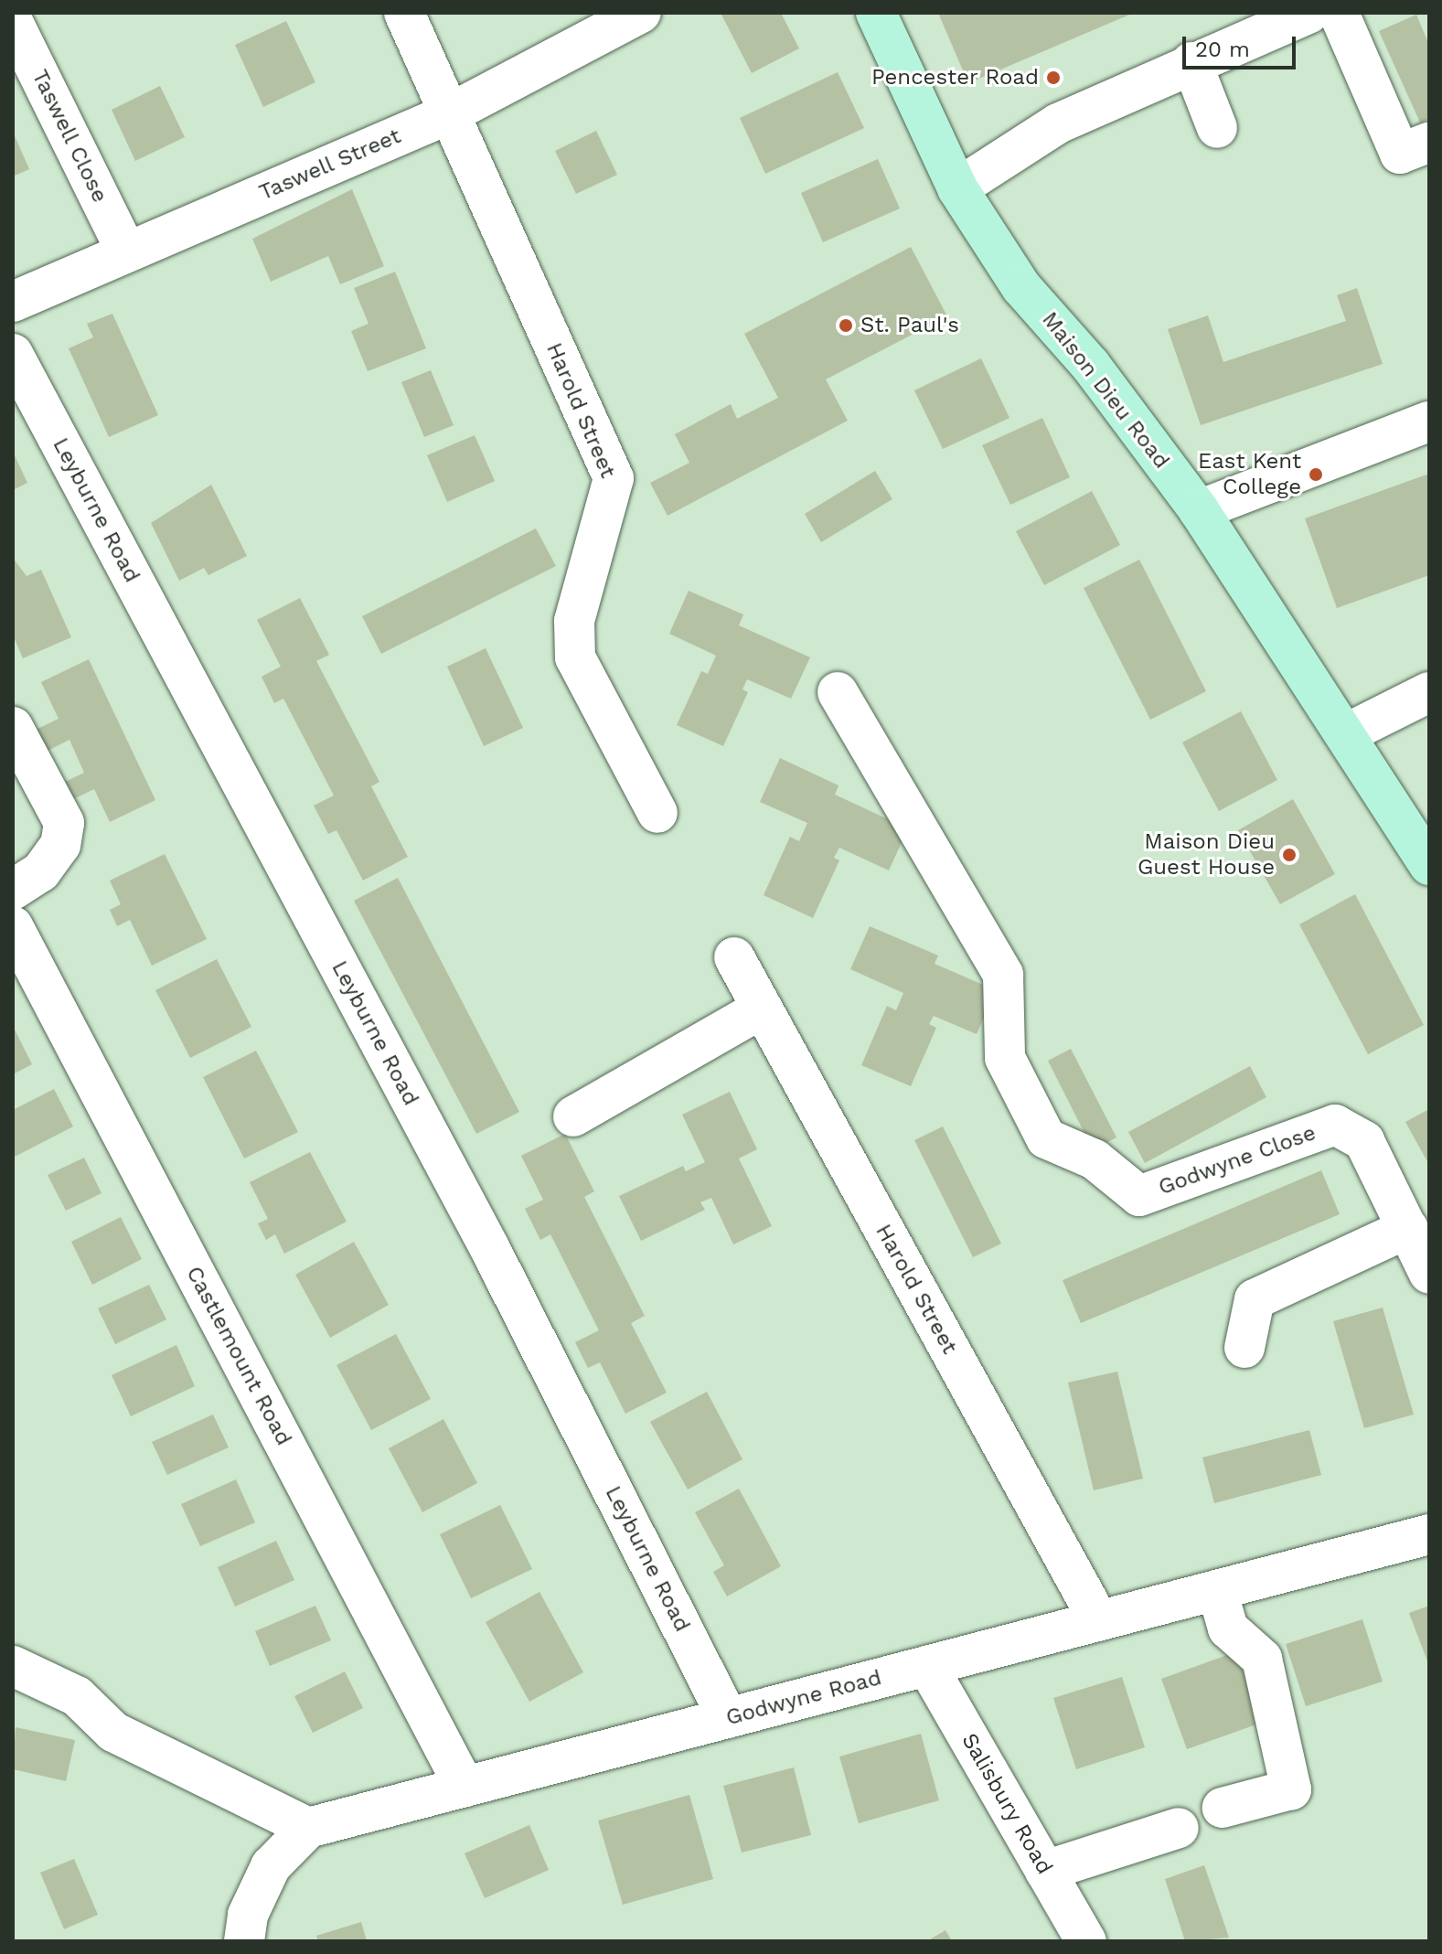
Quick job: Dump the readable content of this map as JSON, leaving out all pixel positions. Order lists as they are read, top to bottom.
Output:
{
  "streets": {
    "main road": ["Maison Dieu Road"],
    "street": [
      "Taswell Close",
      "Taswell Street",
      "Harold Street",
      "Leyburne Road",
      "Godwyne Close",
      "Castlemount Road",
      "Godwyne Road",
      "Salisbury Road"
    ]
  },
  "crossings": [
    ["Taswell Close", "Taswell Street"],
    ["Taswell Street", "Harold Street"],
    ["Harold Street", "Godwyne Road"],
    ["Leyburne Road", "Godwyne Road"],
    ["Castlemount Road", "Godwyne Road"],
    ["Godwyne Road", "Salisbury Road"]
  ],
  "places": [
    "Pencester Road",
    "St. Paul's",
    "East Kent College",
    "Maison Dieu Guest House"
  ],
  "scale_bar": "20 m"
}
